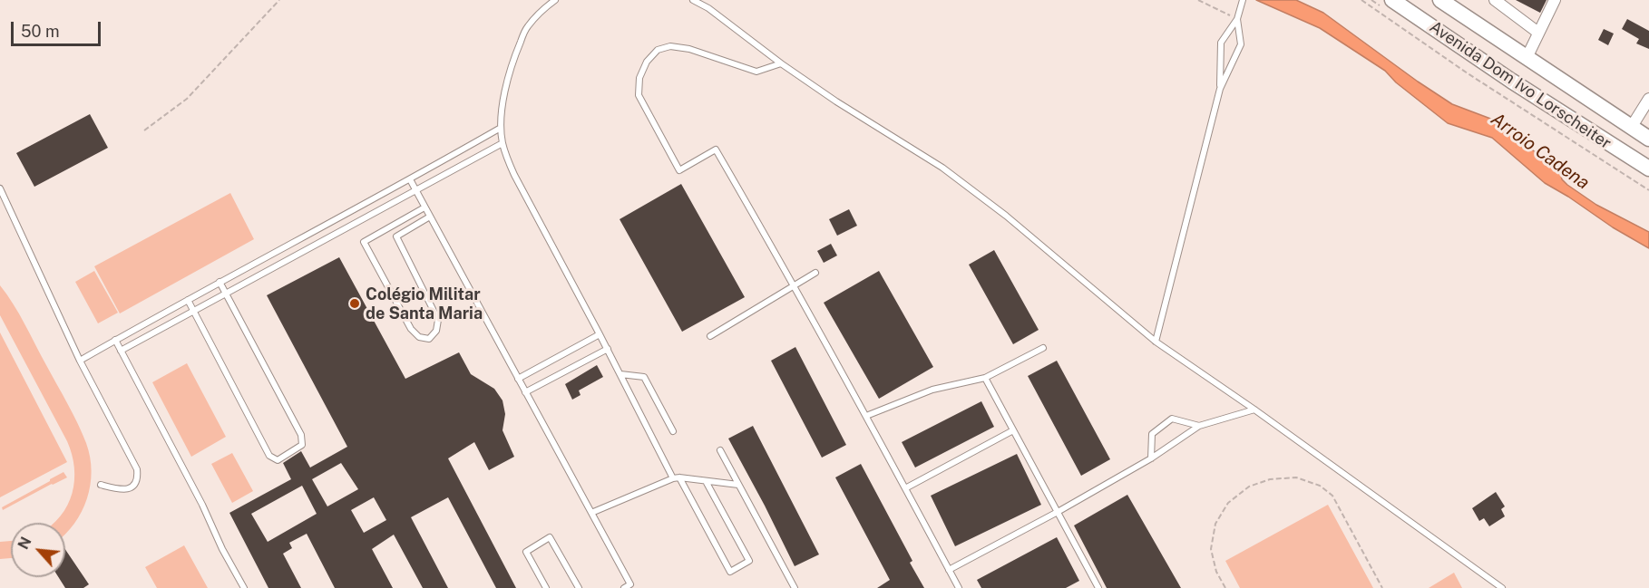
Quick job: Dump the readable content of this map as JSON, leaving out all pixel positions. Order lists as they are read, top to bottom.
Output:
{
  "streets": {
    "main road": ["Avenida Dom Ivo Lorscheiter"]
  },
  "water": ["Arroio Cadena"],
  "places": ["Colégio Militar de Santa Maria"],
  "scale_bar": "50 m",
  "north": "top left"
}
